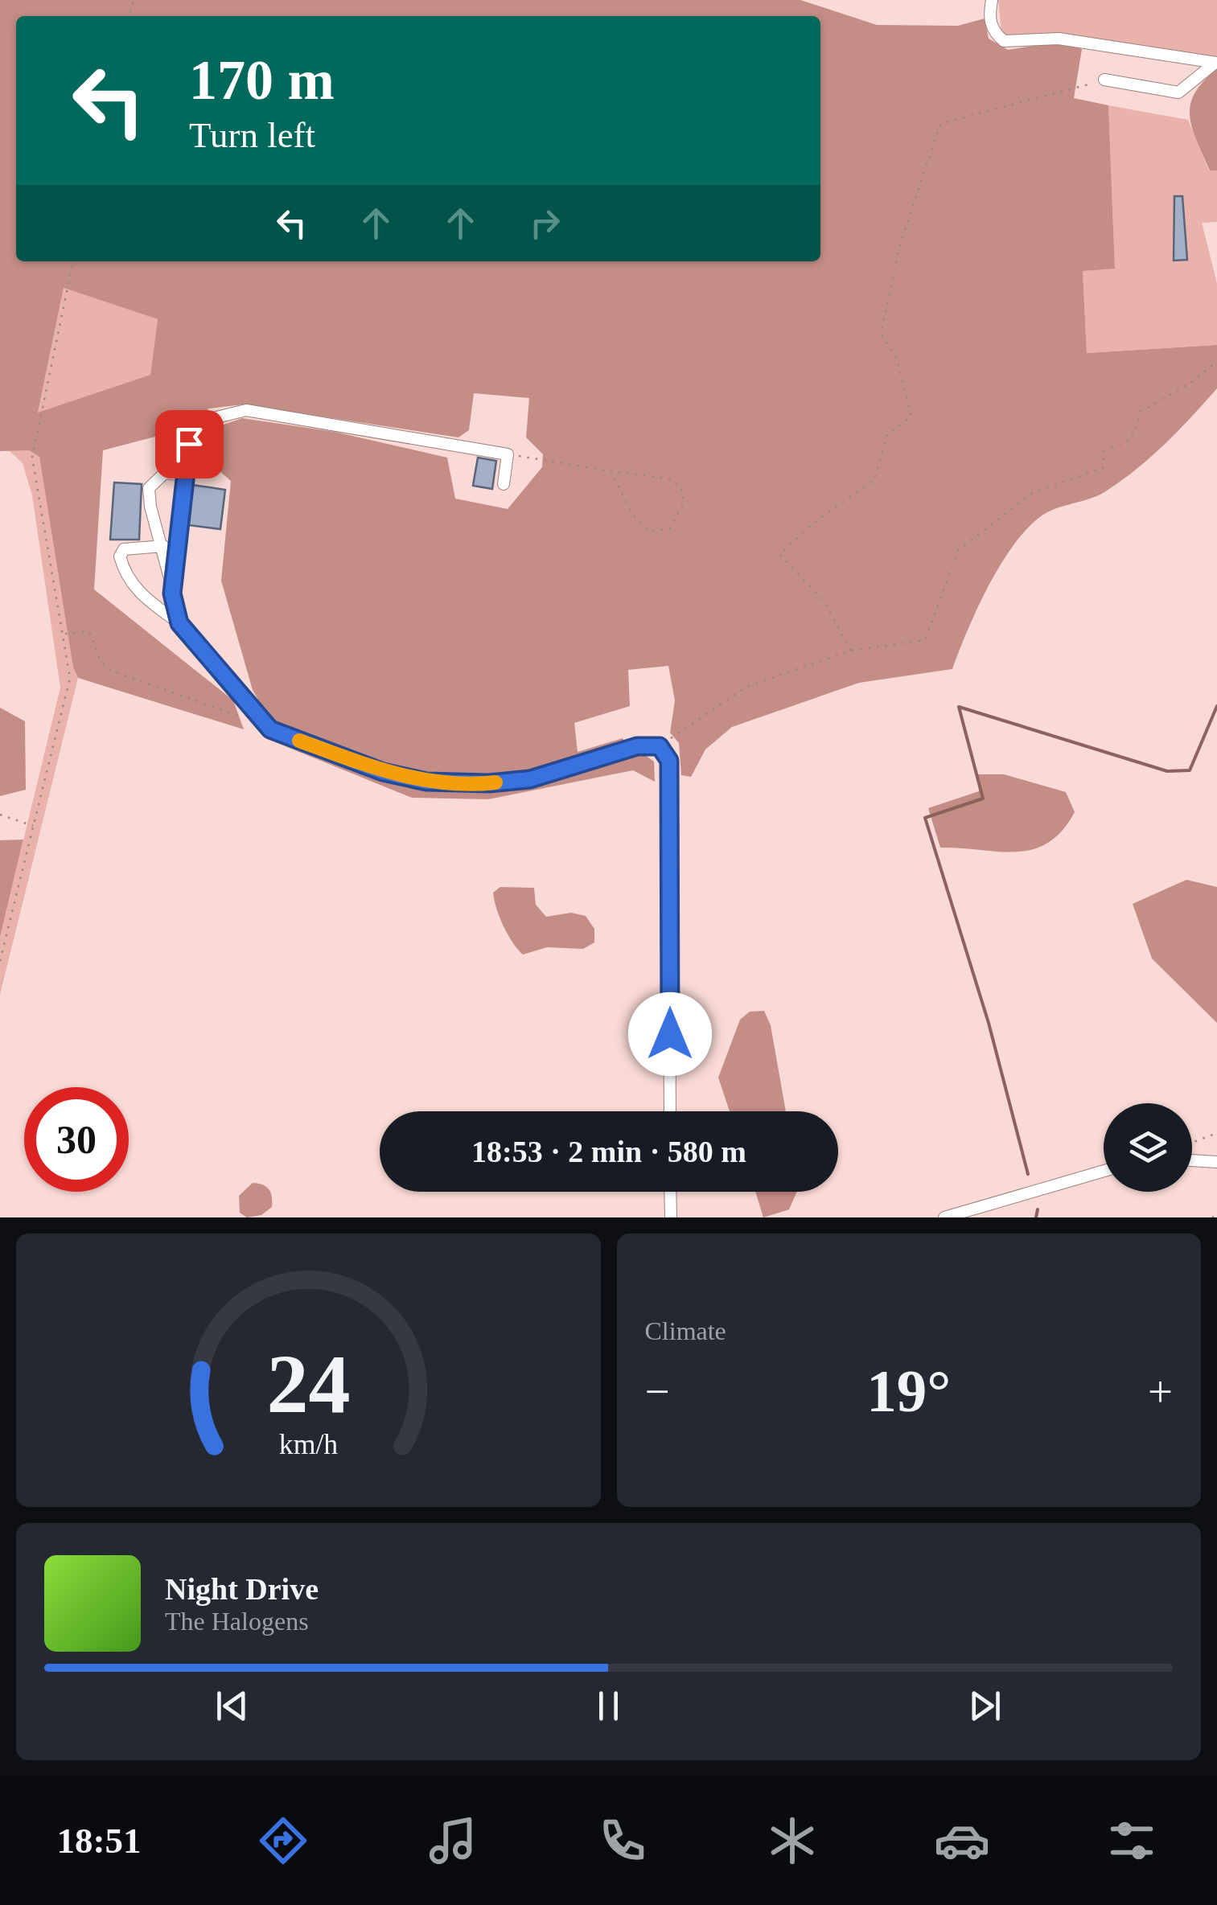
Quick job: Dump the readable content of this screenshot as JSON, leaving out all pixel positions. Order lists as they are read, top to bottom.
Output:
{
  "page": {
    "turn": ["170 m", "Turn left"],
    "limit": "30",
    "trip": "18:53 · 2 min · 580 m",
    "tile": "Climate",
    "heat": ["−", "19°", "+"],
    "song": ["Night Drive", "The Halogens"],
    "tabs": "18:51",
    "gauge": ["24", "km/h"]
  }
}
